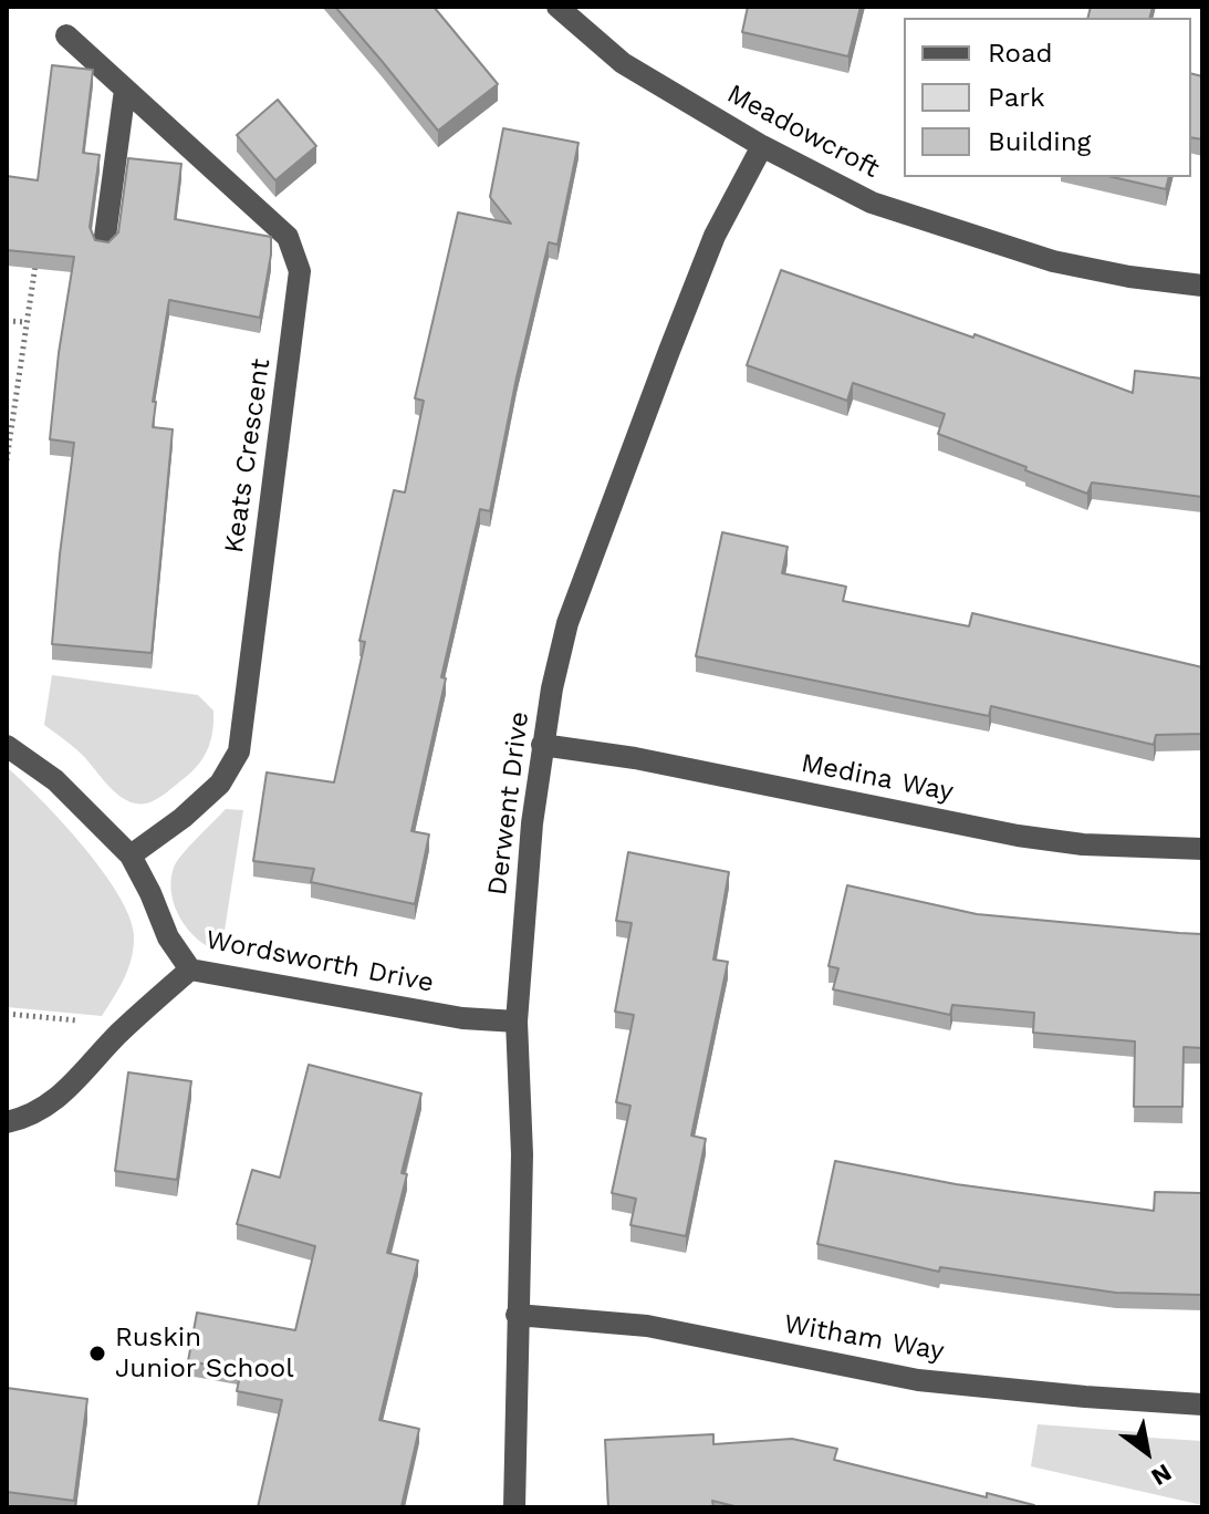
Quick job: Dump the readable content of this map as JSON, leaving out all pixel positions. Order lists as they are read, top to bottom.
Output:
{
  "streets": {
    "street": [
      "Meadowcroft",
      "Keats Crescent",
      "Medina Way",
      "Derwent Drive",
      "Wordsworth Drive",
      "Witham Way"
    ]
  },
  "crossings": [
    ["Meadowcroft", "Derwent Drive"],
    ["Keats Crescent", "Wordsworth Drive"],
    ["Medina Way", "Derwent Drive"],
    ["Derwent Drive", "Wordsworth Drive"],
    ["Derwent Drive", "Witham Way"]
  ],
  "places": ["Ruskin Junior School"],
  "legend": ["Road", "Park", "Building"],
  "north": "bottom right"
}
